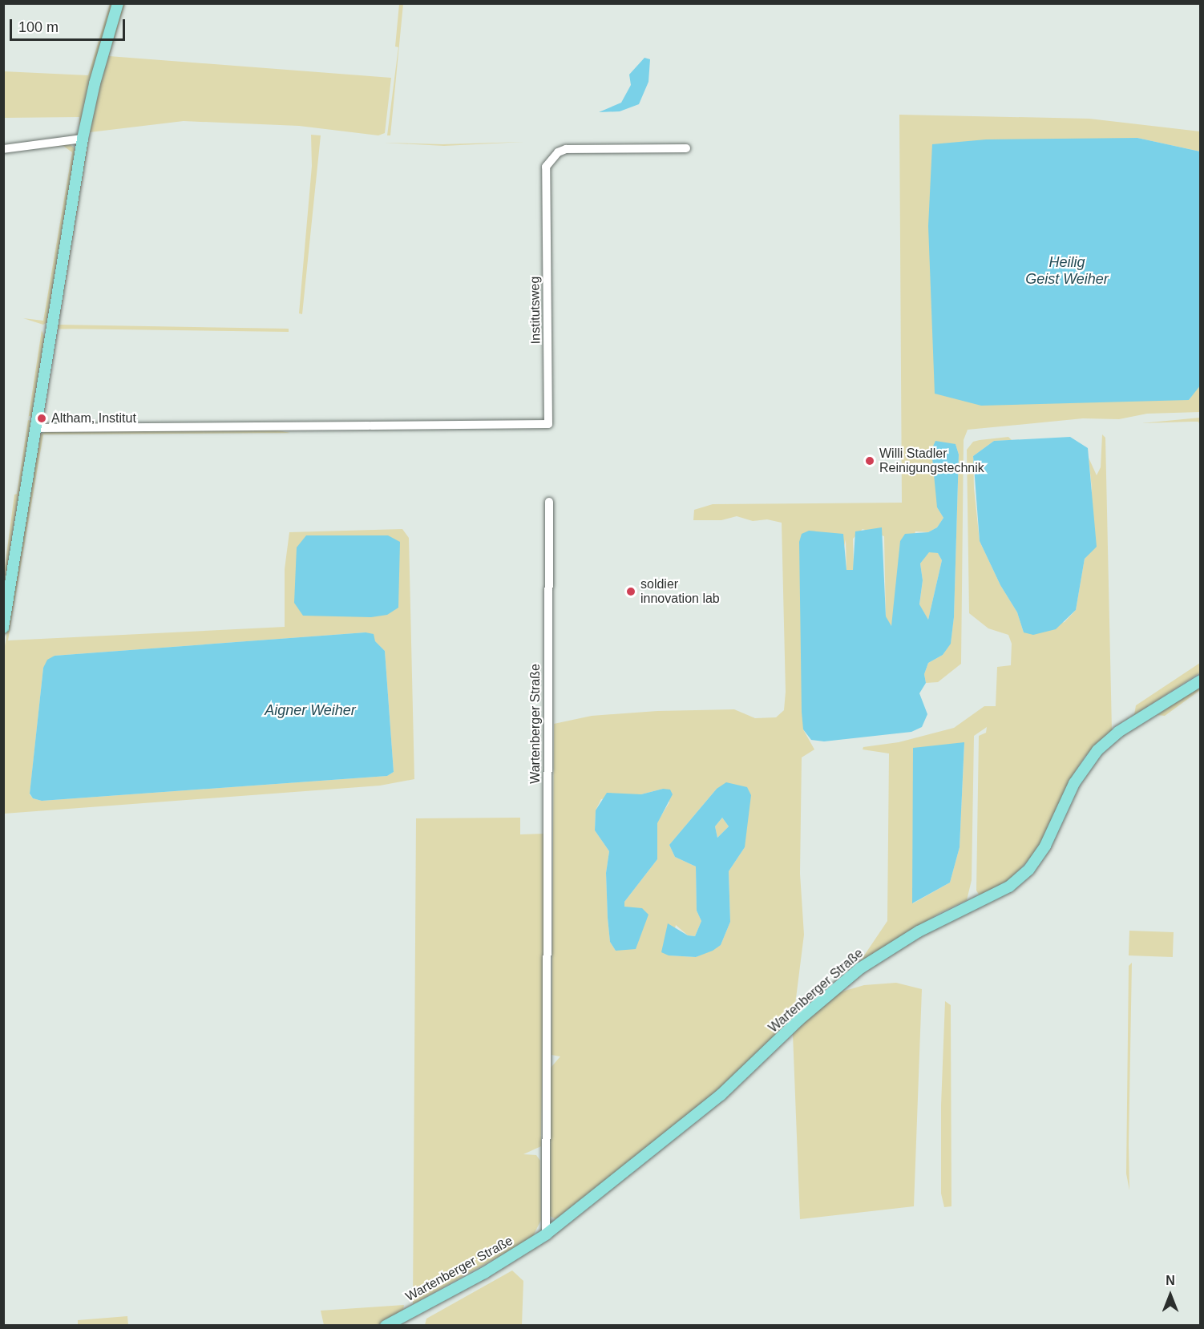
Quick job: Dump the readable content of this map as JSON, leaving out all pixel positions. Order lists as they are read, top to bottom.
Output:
{
  "streets": {
    "main road": ["Wartenberger Straße"],
    "street": ["Institutsweg"]
  },
  "water": ["Heilig Geist Weiher", "Aigner Weiher"],
  "places": ["Altham, Institut", "Willi Stadler Reinigungstechnik", "soldier innovation lab"],
  "scale_bar": "100 m",
  "north": "top"
}
